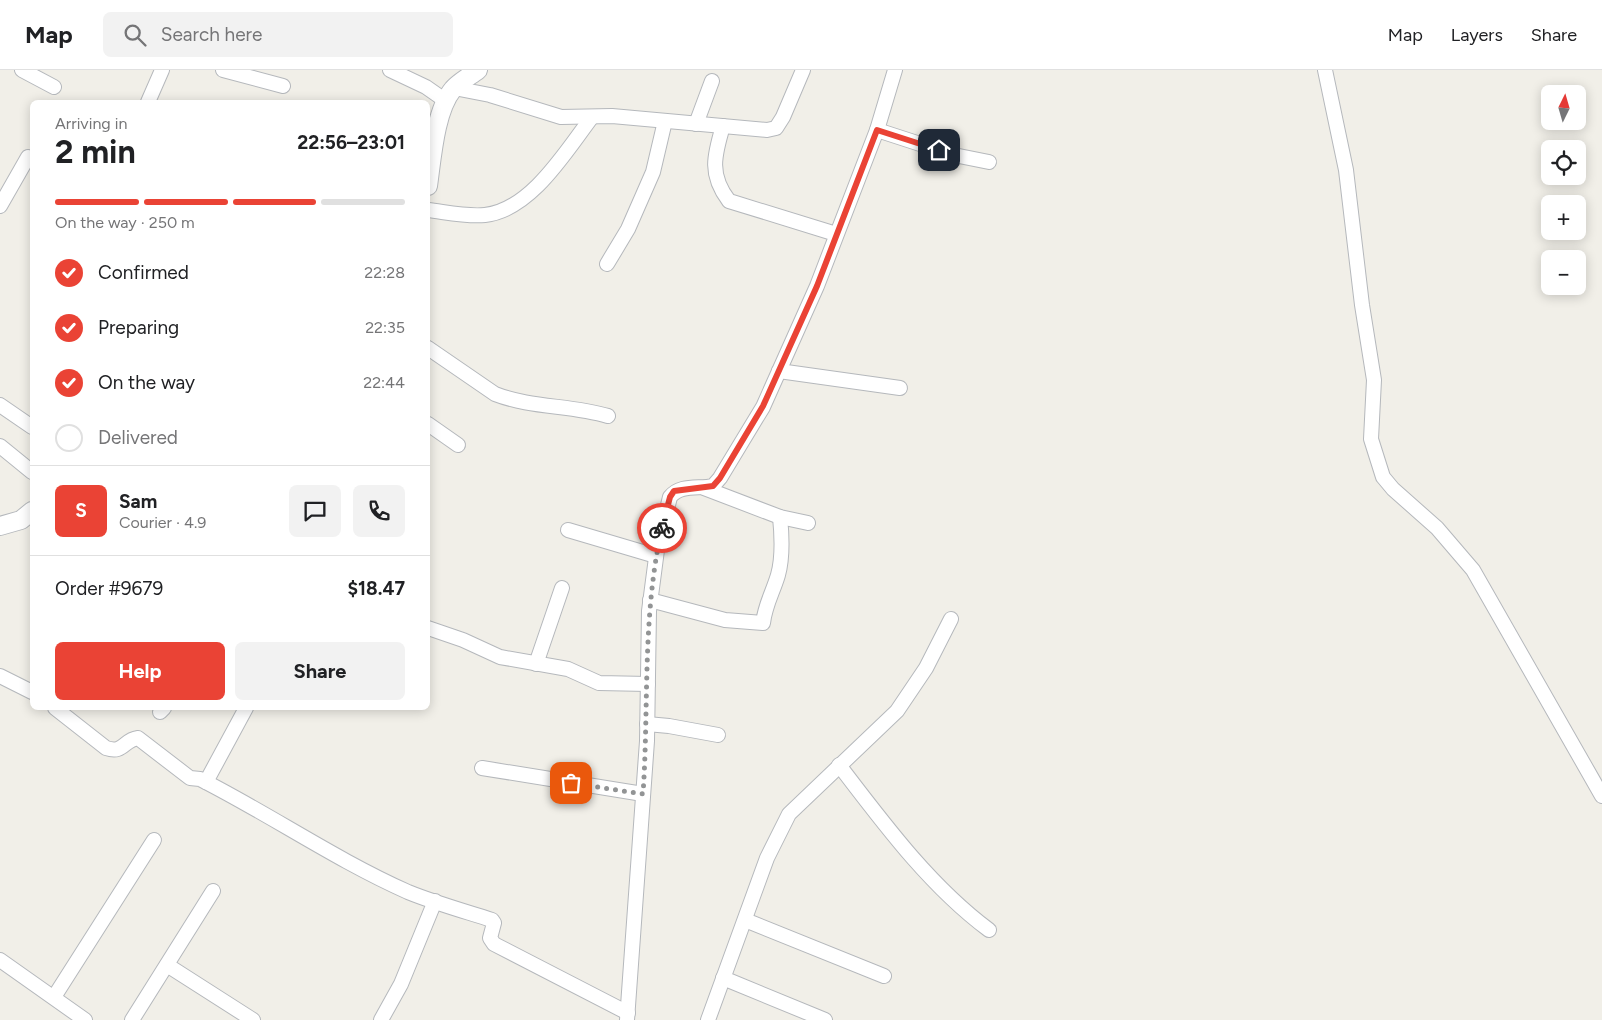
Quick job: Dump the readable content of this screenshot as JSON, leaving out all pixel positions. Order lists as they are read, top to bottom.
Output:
{
  "north": "top",
  "page": {
    "header": "Map",
    "search": "Search here",
    "nav": ["Map", "Layers", "Share"],
    "map_buttons": ["+", "−"],
    "heading": ["2 min", "Arriving in", "22:56–23:01"],
    "panel": [
      "Sam",
      "Courier · 4.9",
      "Order #9679",
      "$18.47"
    ],
    "bar": "On the way · 250 m",
    "list": [
      ["Confirmed", "22:28"],
      ["Preparing", "22:35"],
      ["On the way", "22:44"],
      "Delivered"
    ],
    "round": "S",
    "buttons": ["Help", "Share"]
  }
}
